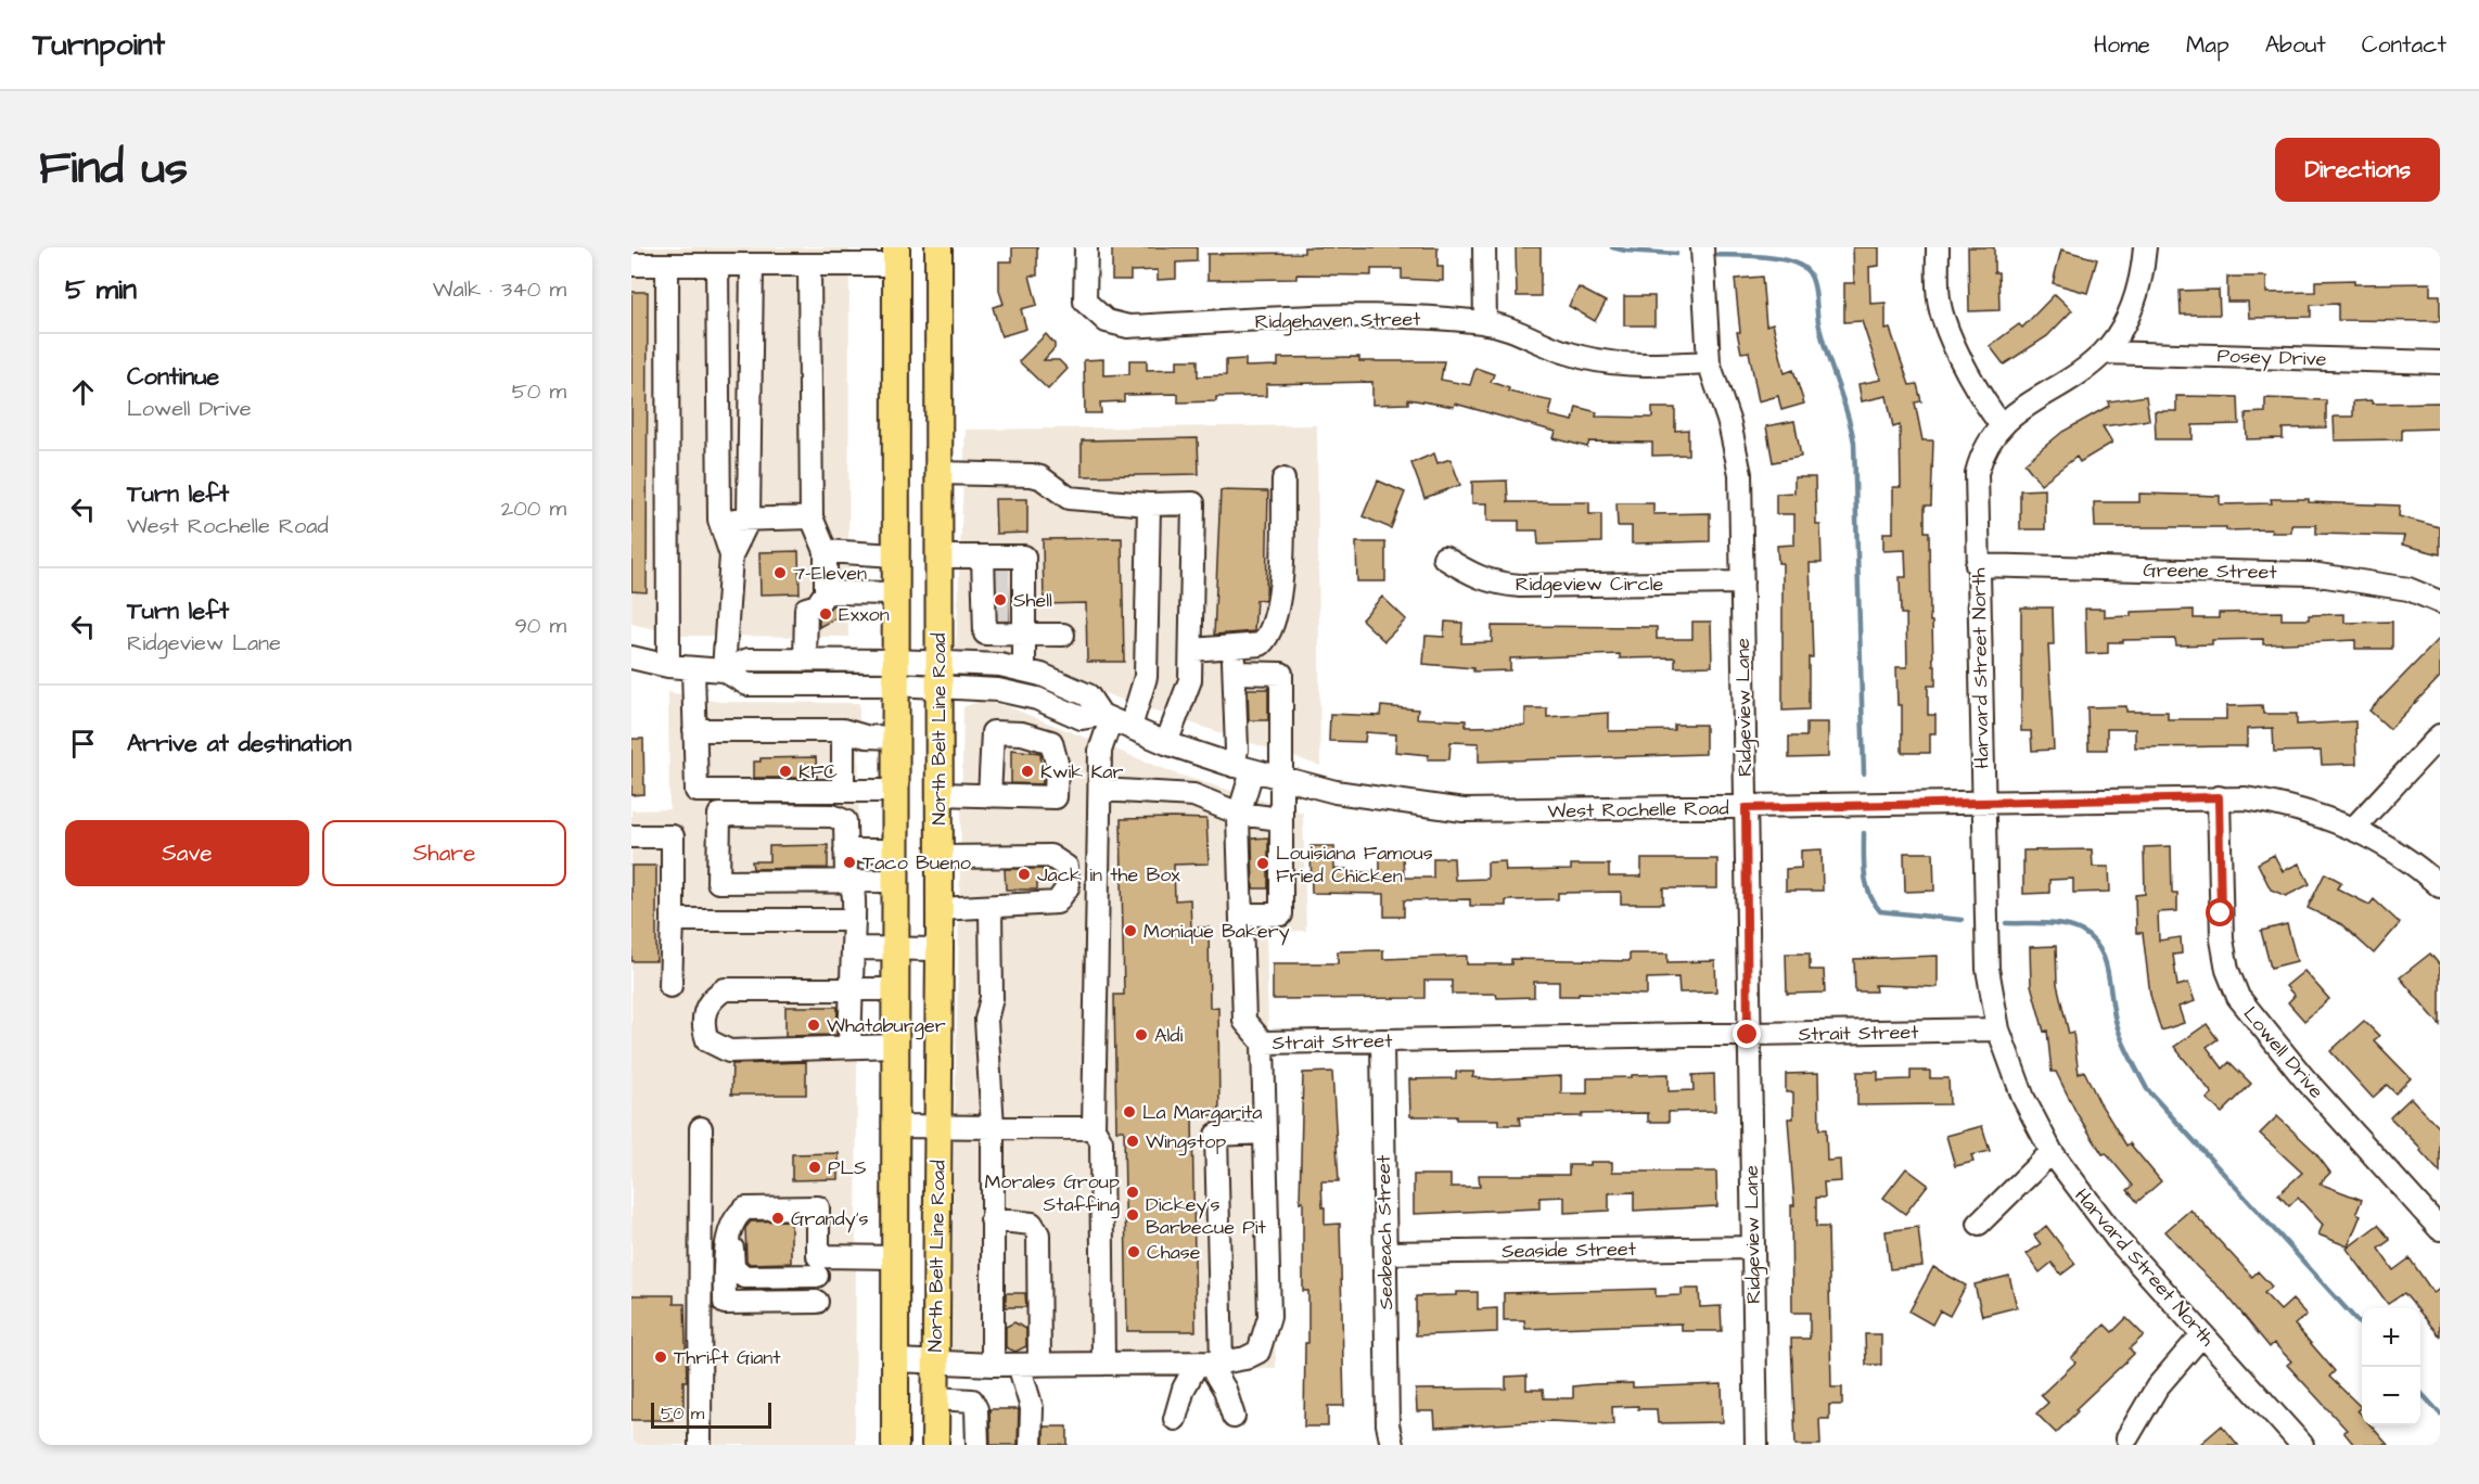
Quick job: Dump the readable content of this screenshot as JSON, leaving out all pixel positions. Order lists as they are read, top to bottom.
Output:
{
  "streets": {
    "main road": ["North Belt Line Road"],
    "street": [
      "Ridgehaven Street",
      "Posey Drive",
      "Greene Street",
      "Ridgeview Circle",
      "Harvard Street North",
      "Ridgeview Lane",
      "West Rochelle Road",
      "Strait Street",
      "Lowell Drive",
      "Seabeach Street",
      "Seaside Street"
    ]
  },
  "crossings": [
    ["Ridgehaven Street", "Ridgeview Lane"],
    ["Posey Drive", "Harvard Street North"],
    ["Greene Street", "Harvard Street North"],
    ["Ridgeview Circle", "Ridgeview Lane"],
    ["Harvard Street North", "West Rochelle Road"],
    ["Harvard Street North", "Strait Street"],
    ["Ridgeview Lane", "West Rochelle Road"],
    ["Ridgeview Lane", "Strait Street"],
    ["Ridgeview Lane", "Seaside Street"],
    ["North Belt Line Road", "West Rochelle Road"],
    ["North Belt Line Road", "Strait Street"],
    ["West Rochelle Road", "Lowell Drive"],
    ["Strait Street", "Seabeach Street"],
    ["Seabeach Street", "Seaside Street"]
  ],
  "places": [
    "7-Eleven",
    "Shell",
    "Exxon",
    "KFC",
    "Kwik Kar",
    "Taco Bueno",
    "Louisiana Famous Fried Chicken",
    "Jack in the Box",
    "Monique Bakery",
    "Whataburger",
    "Aldi",
    "La Margarita",
    "Wingstop",
    "PLS",
    "Morales Group Staffing",
    "Dickey's Barbecue Pit",
    "Grandy's",
    "Chase",
    "Thrift Giant"
  ],
  "scale_bar": "50 m",
  "page": {
    "header": "Turnpoint",
    "nav": [
      "Home",
      "Map",
      "About",
      "Contact"
    ],
    "title": "Find us",
    "buttons": [
      "Directions",
      ["Save", "Share"]
    ],
    "heading": ["5 min", "Walk · 340 m"],
    "list": [
      ["Continue", "Lowell Drive", "50 m"],
      ["Turn left", "West Rochelle Road", "200 m"],
      ["Turn left", "Ridgeview Lane", "90 m"],
      "Arrive at destination"
    ],
    "map_buttons": ["+", "−"],
    "scale": "50 m"
  }
}
